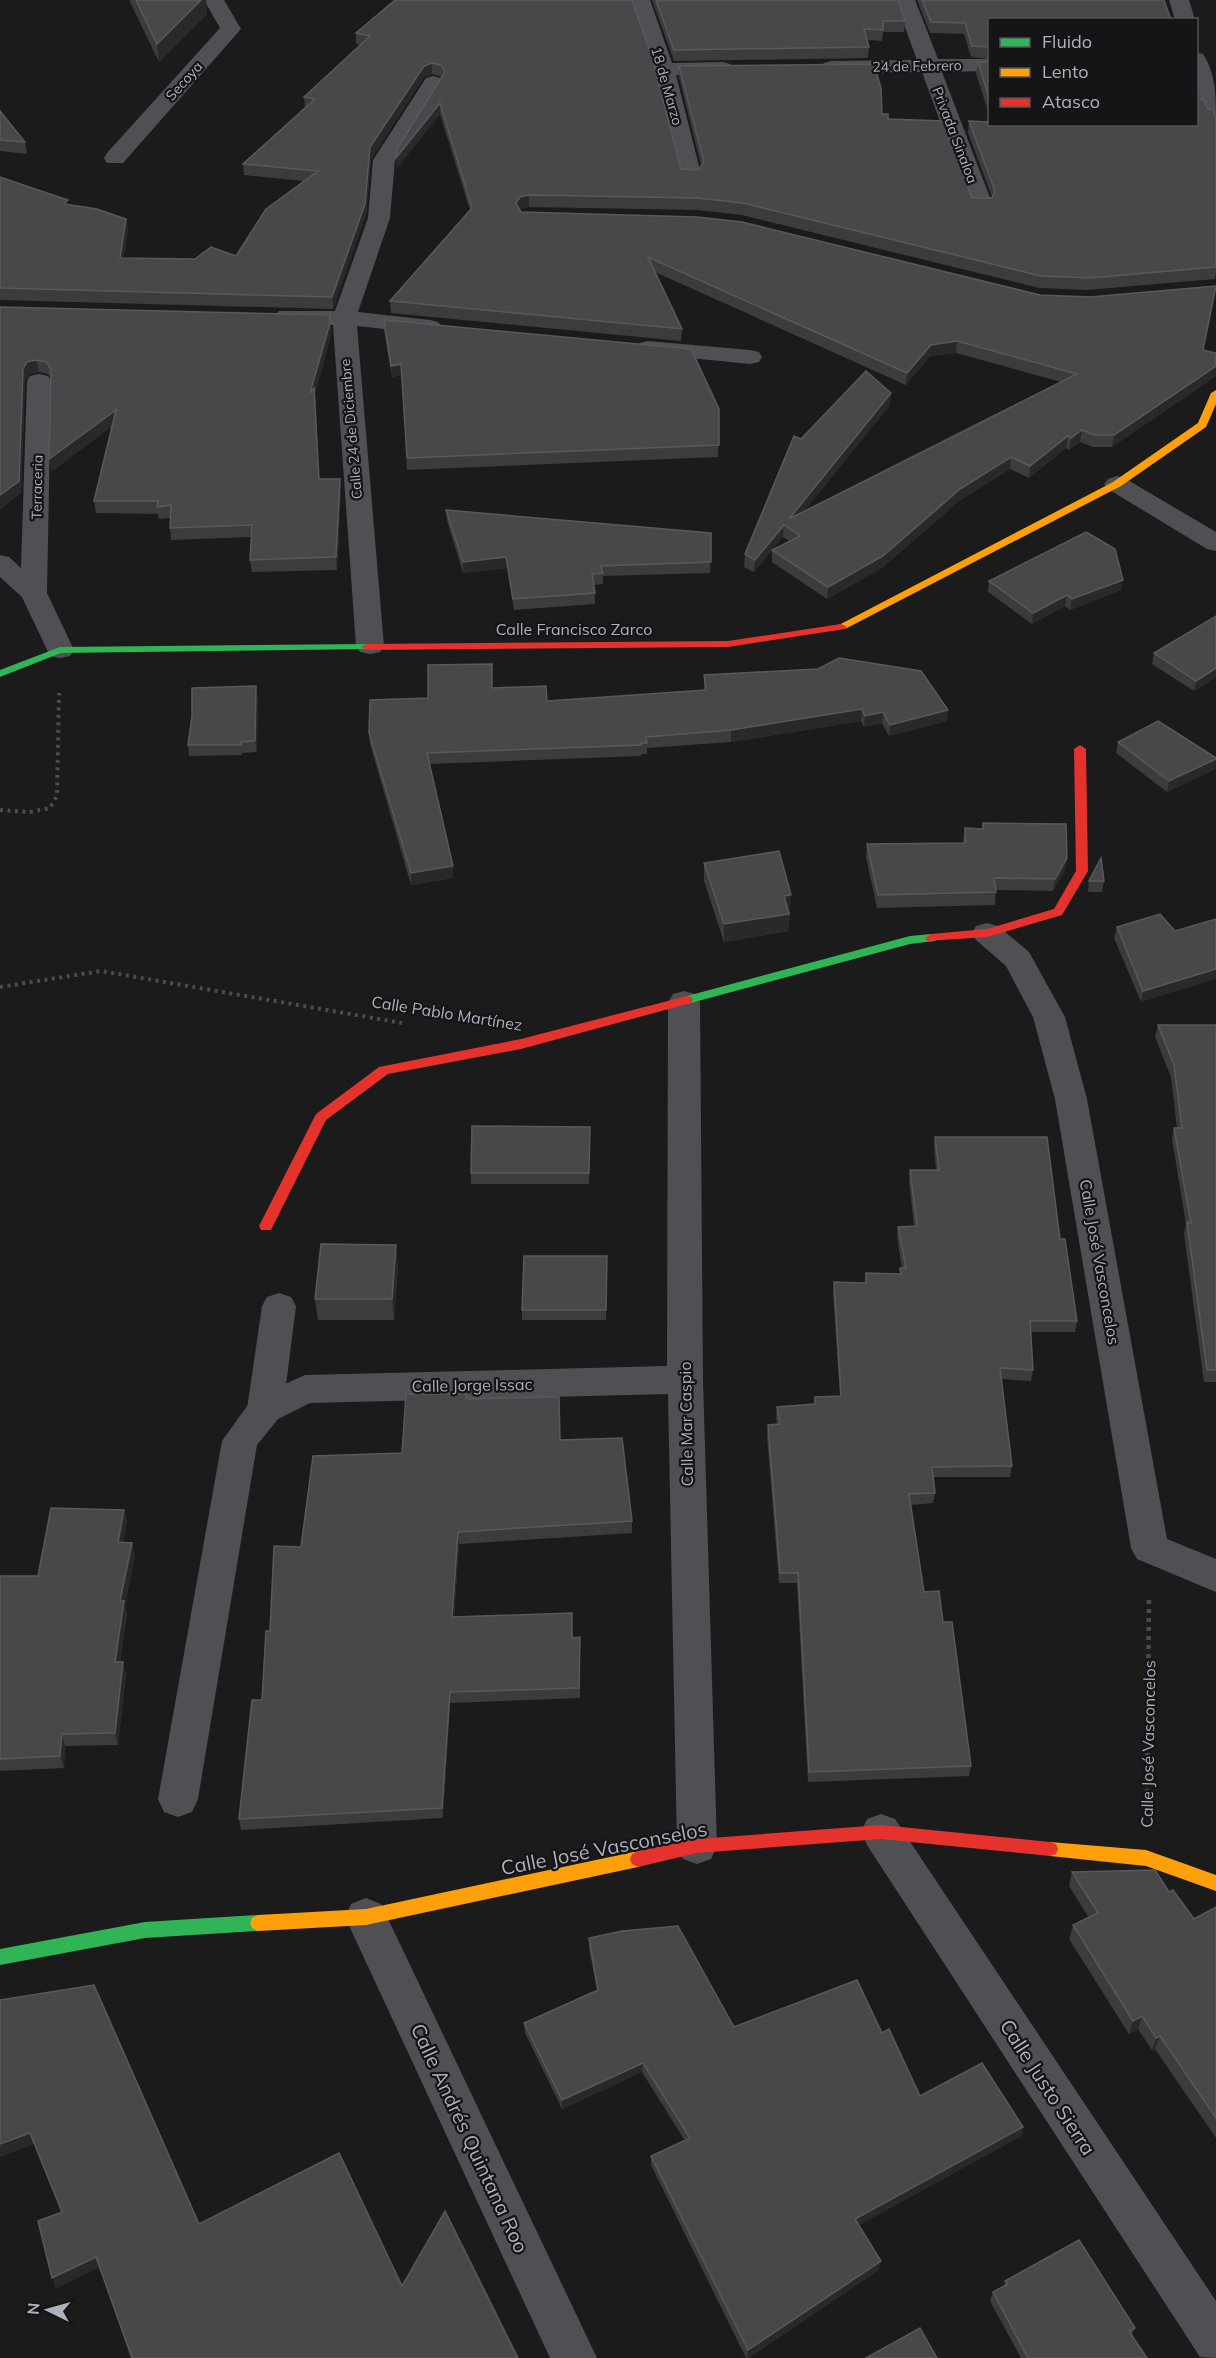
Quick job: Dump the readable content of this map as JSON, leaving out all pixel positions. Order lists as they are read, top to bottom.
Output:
{
  "streets": {
    "street": [
      "24 de Febrero",
      "Secoya",
      "18 de Marzo",
      "Privada Sinaloa",
      "Calle 24 de Diciembre",
      "Terraceria",
      "Calle Francisco Zarco",
      "Calle Pablo Martínez",
      "Calle José Vasconcelos",
      "Calle Jorge Issac",
      "Calle Mar Caspio",
      "Calle José Vasconselos",
      "Calle Justo Sierra",
      "Calle Andrés Quintana Roo"
    ]
  },
  "crossings": [
    ["24 de Febrero", "Privada Sinaloa"],
    ["Calle 24 de Diciembre", "Calle Francisco Zarco"],
    ["Calle Pablo Martínez", "Calle José Vasconcelos"],
    ["Calle Pablo Martínez", "Calle Mar Caspio"],
    ["Calle José Vasconcelos", "Calle José Vasconselos"],
    ["Calle Jorge Issac", "Calle Mar Caspio"],
    ["Calle Mar Caspio", "Calle José Vasconselos"],
    ["Calle José Vasconselos", "Calle Justo Sierra"],
    ["Calle José Vasconselos", "Calle Andrés Quintana Roo"]
  ],
  "legend": ["Fluido", "Lento", "Atasco"],
  "north": "left"
}
